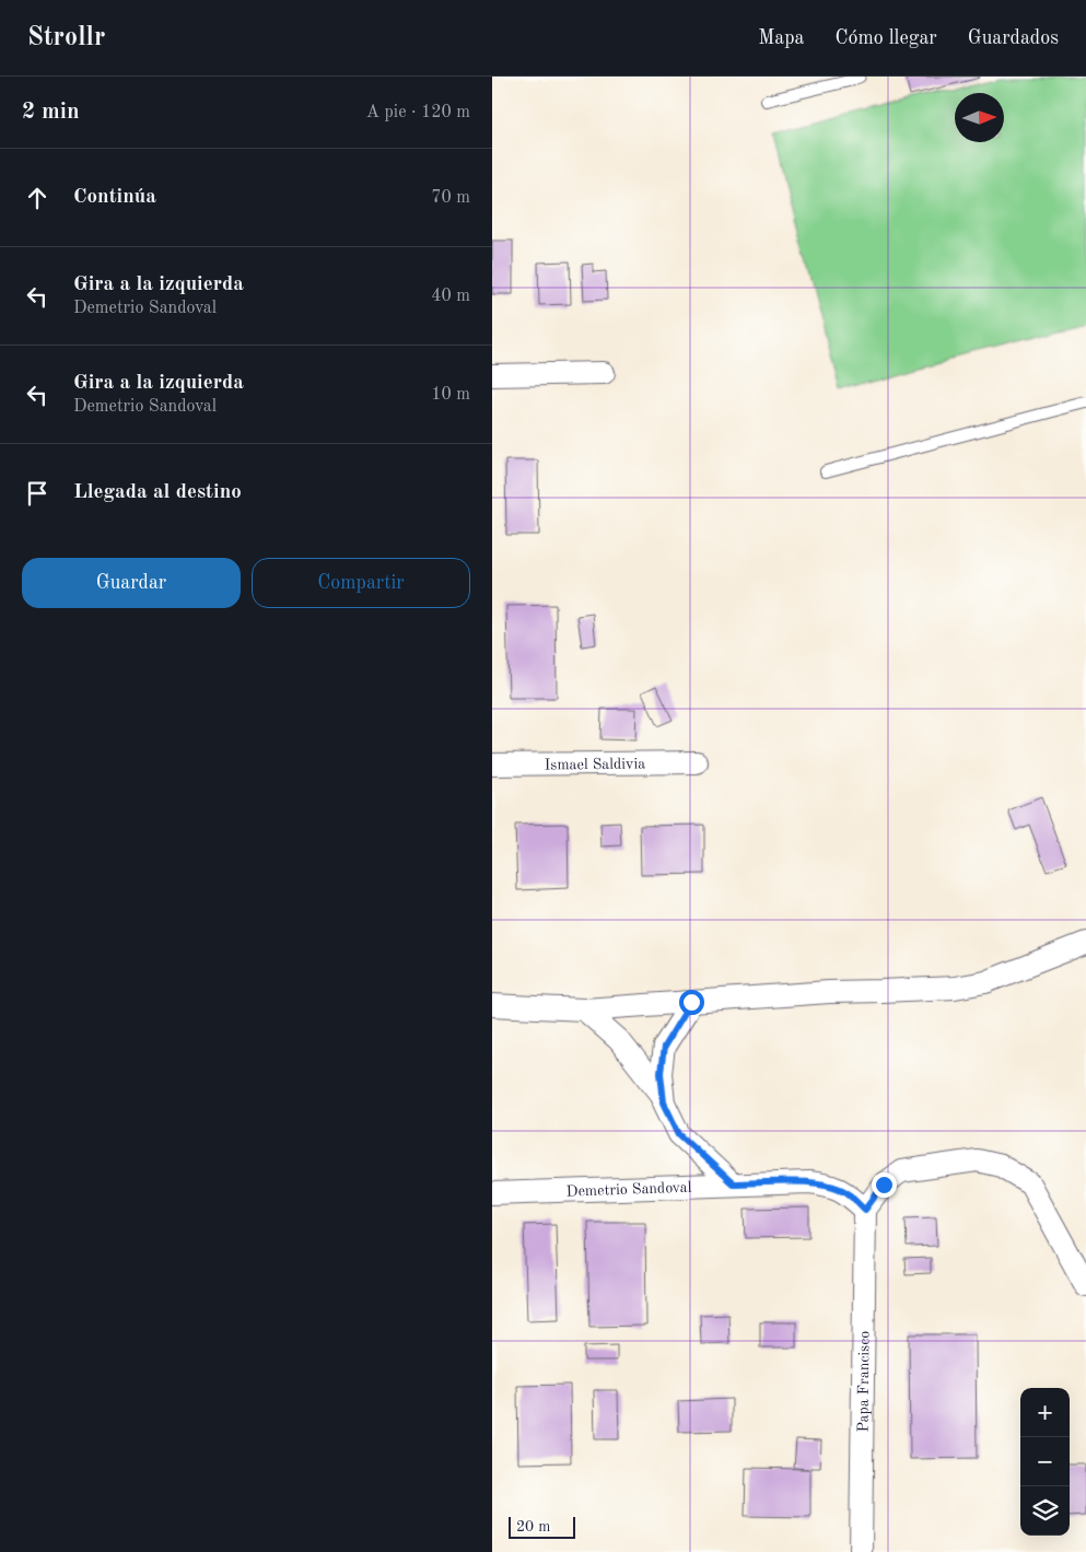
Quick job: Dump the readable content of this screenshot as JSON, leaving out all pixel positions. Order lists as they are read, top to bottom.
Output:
{
  "streets": {
    "street": ["Ismael Saldivia", "Demetrio Sandoval", "Papa Francisco"]
  },
  "crossings": [
    ["Demetrio Sandoval", "Papa Francisco"]
  ],
  "scale_bar": "20 m",
  "north": "right",
  "page": {
    "header": "Strollr",
    "nav": ["Mapa", "Cómo llegar", "Guardados"],
    "heading": ["2 min", "A pie · 120 m"],
    "list": [
      ["Continúa", "70 m"],
      ["Gira a la izquierda", "Demetrio Sandoval", "40 m"],
      ["Gira a la izquierda", "Demetrio Sandoval", "10 m"],
      "Llegada al destino"
    ],
    "buttons": ["Guardar", "Compartir"],
    "map_buttons": ["+", "−"],
    "scale": "20 m"
  }
}
